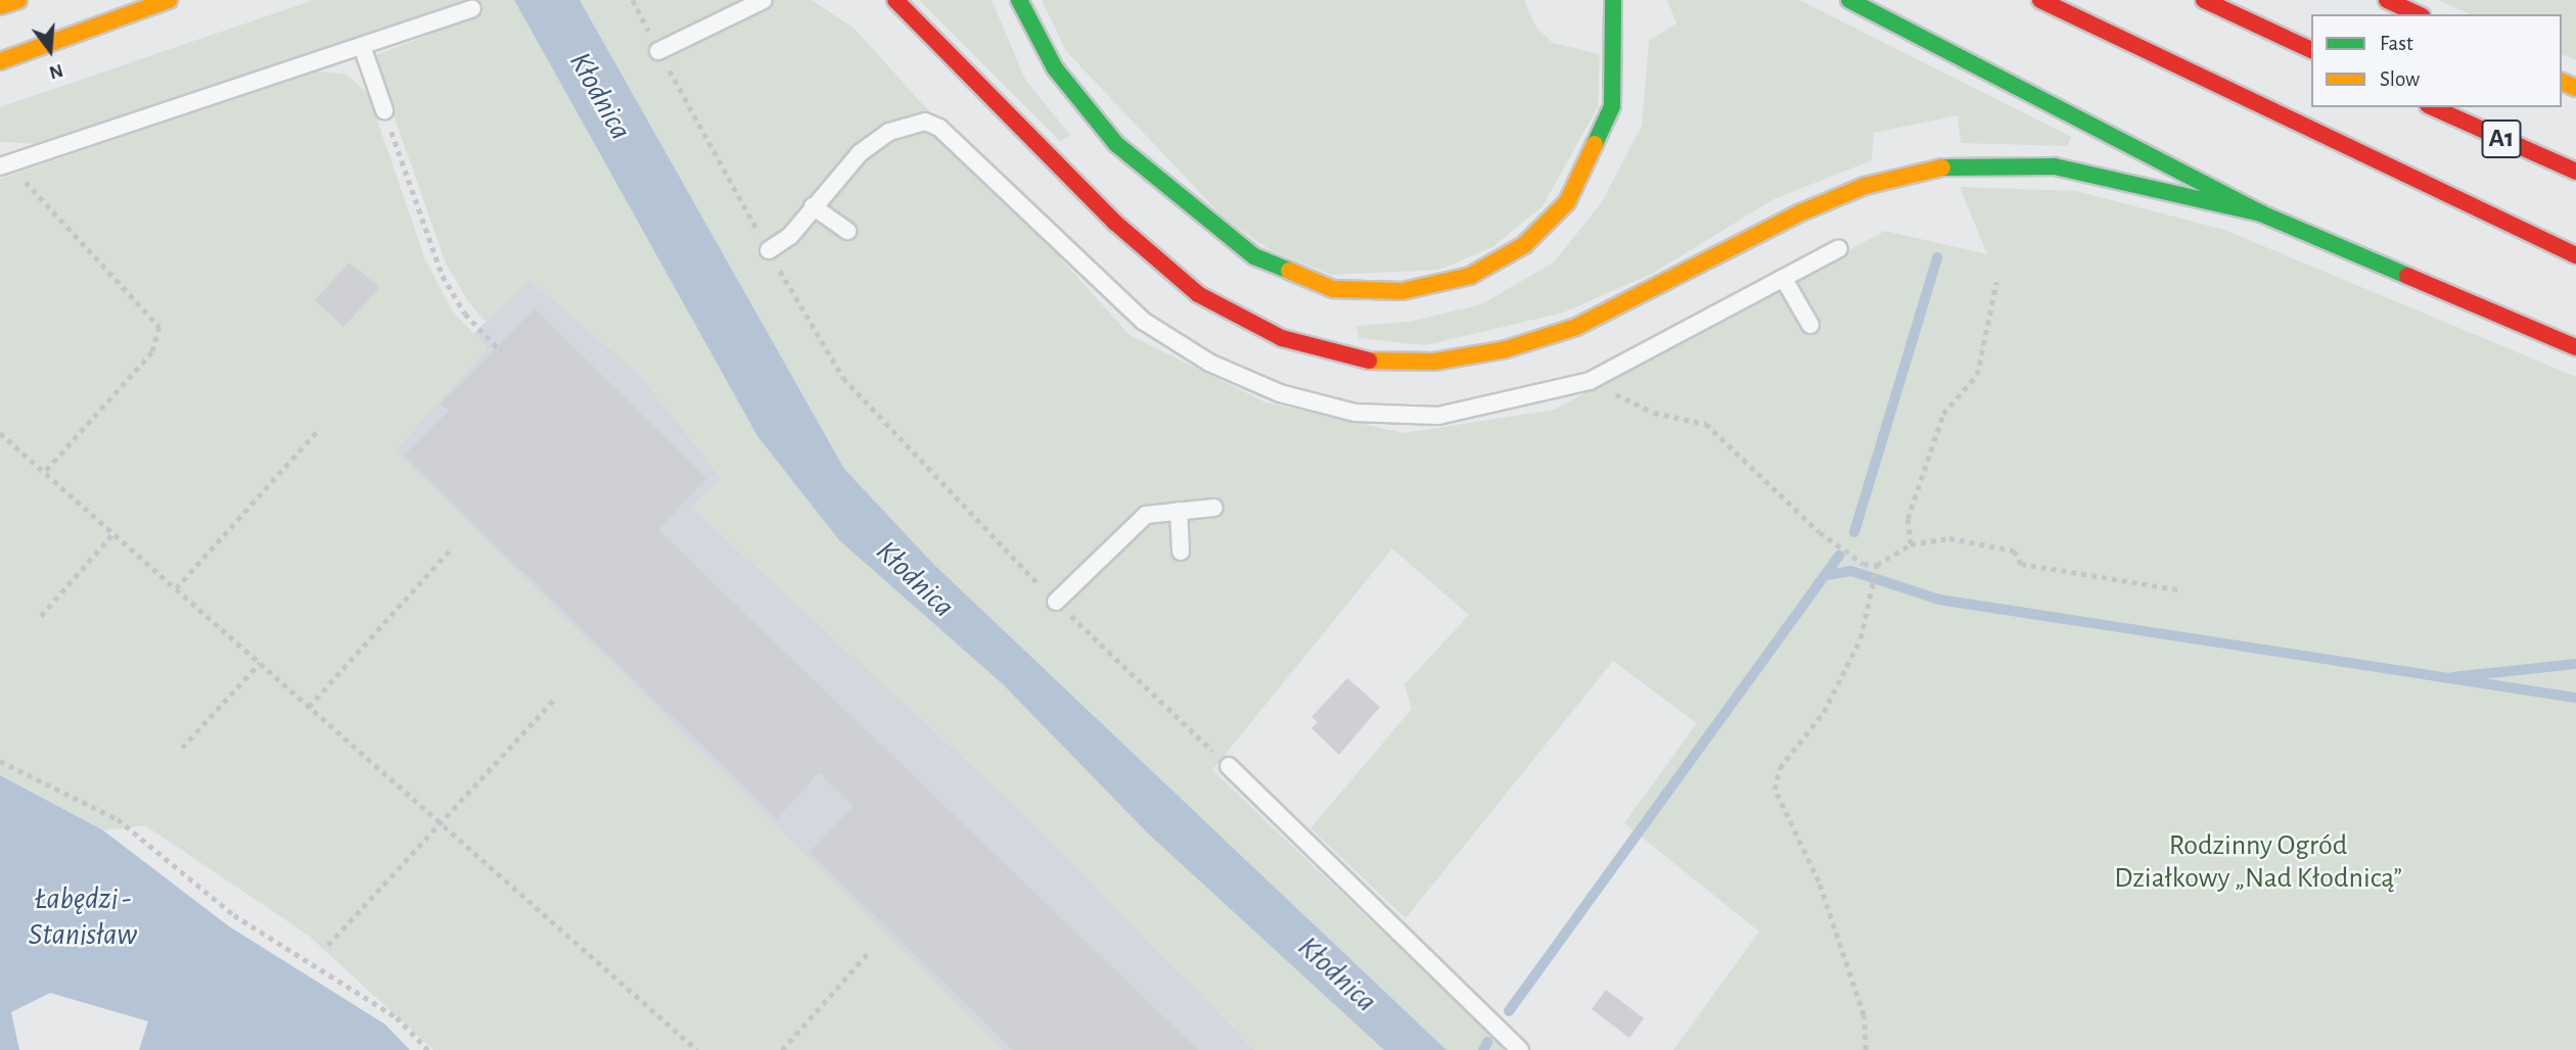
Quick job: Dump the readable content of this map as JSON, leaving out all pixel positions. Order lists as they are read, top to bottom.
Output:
{
  "streets": {
    "main road": ["A1"]
  },
  "water": ["Kłodnica", "Łabędzi - Stanisław"],
  "parks": ["Rodzinny Ogród Działkowy „Nad Kłodnicą”"],
  "legend": ["Fast", "Slow"],
  "north": "bottom"
}
